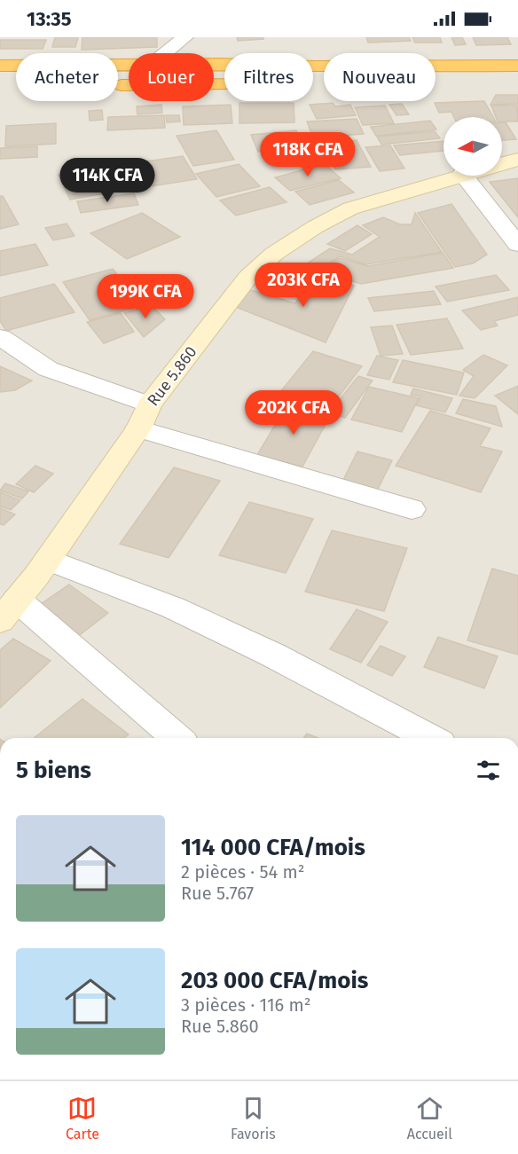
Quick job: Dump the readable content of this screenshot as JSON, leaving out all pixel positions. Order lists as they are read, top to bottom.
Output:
{
  "streets": {
    "street": ["Rue 5.860"]
  },
  "north": "left",
  "page": {
    "status": "13:35",
    "chip": [
      "Acheter",
      "Louer",
      "Filtres",
      "Nouveau"
    ],
    "price": [
      "118K CFA",
      "114K CFA",
      "203K CFA",
      "199K CFA",
      "202K CFA"
    ],
    "heading": "5 biens",
    "list": [
      {
        "name": "114 000 CFA/mois",
        "note": "2 pièces · 54 m² · Rue 5.767"
      },
      {
        "name": "203 000 CFA/mois",
        "note": "3 pièces · 116 m² · Rue 5.860"
      }
    ],
    "tabs": ["Carte", "Favoris", "Accueil"]
  }
}
